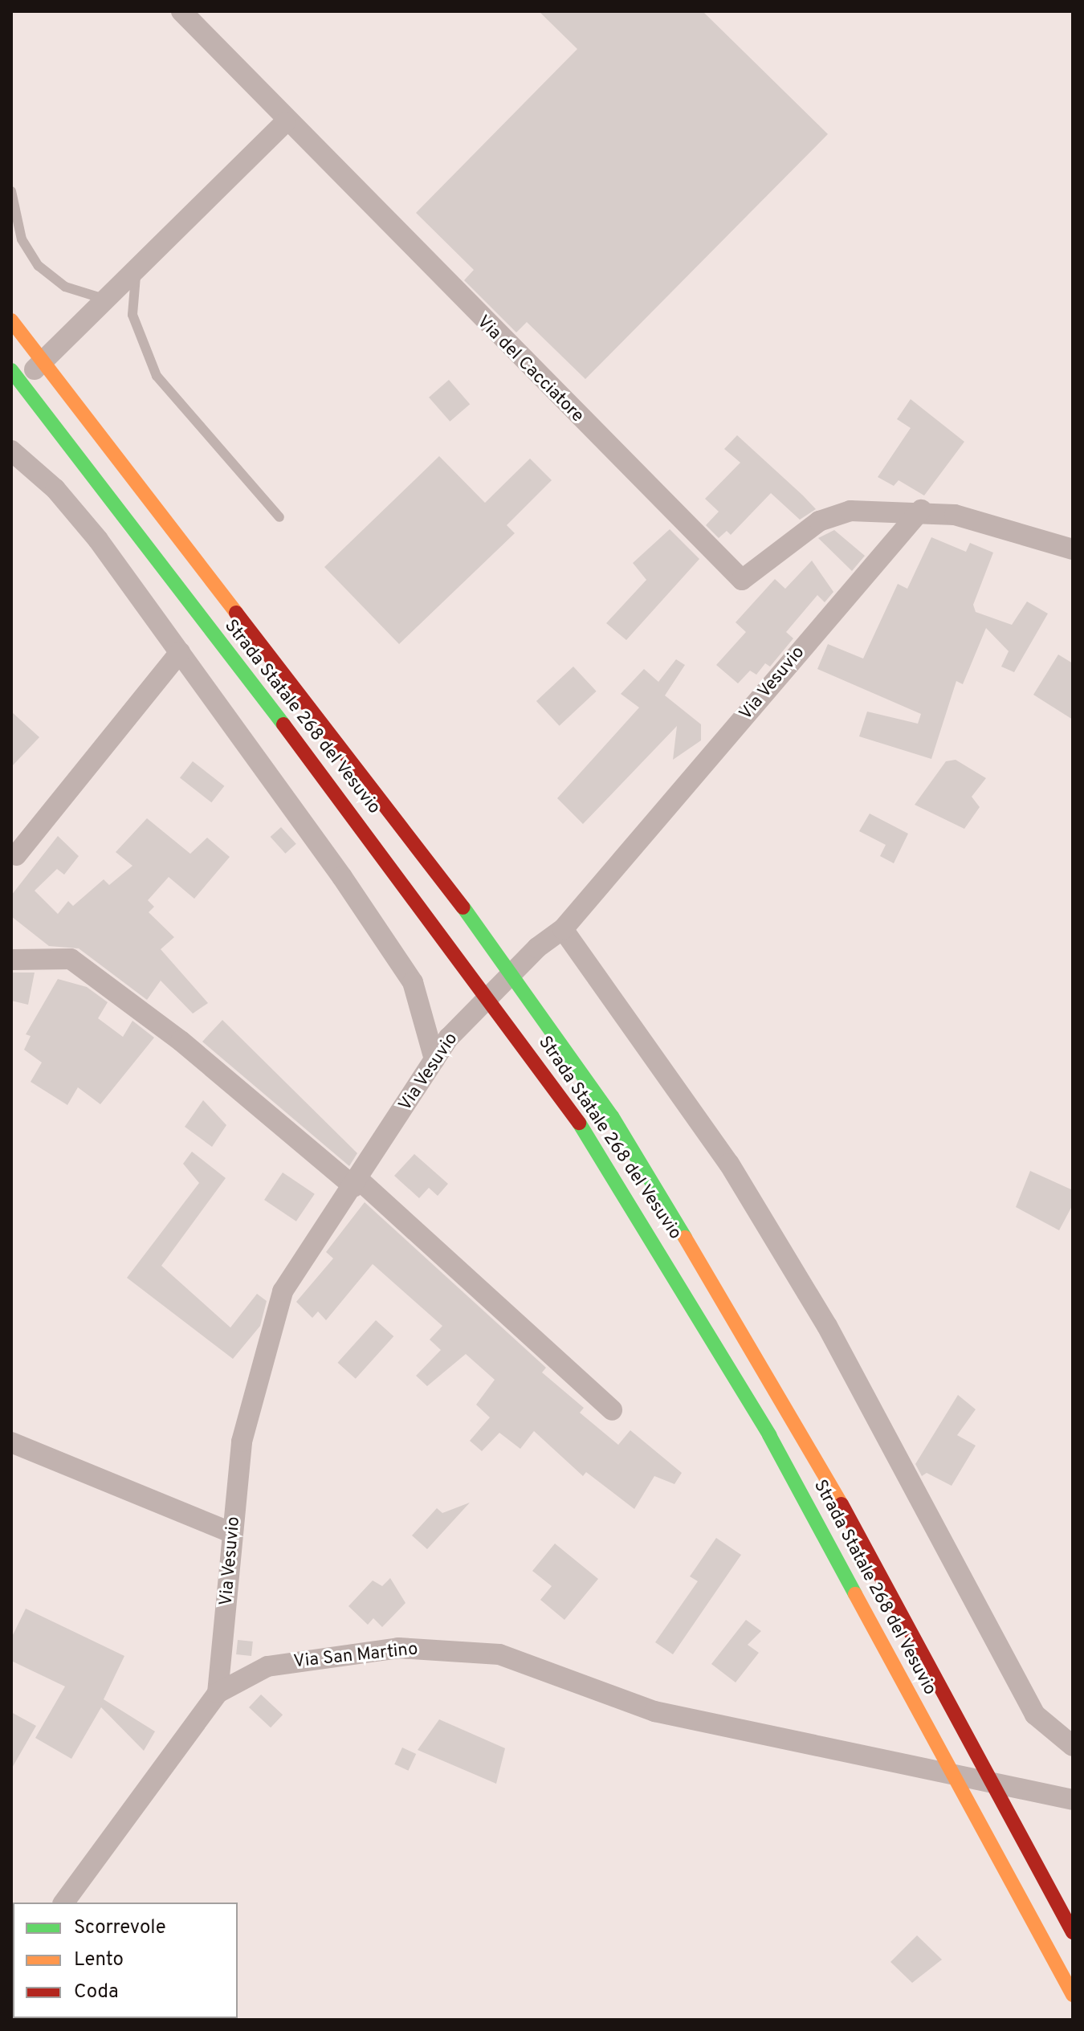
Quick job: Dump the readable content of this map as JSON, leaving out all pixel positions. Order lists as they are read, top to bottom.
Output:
{
  "streets": {
    "highway": ["Strada Statale 268 del Vesuvio"],
    "street": ["Via del Cacciatore", "Via Vesuvio", "Via San Martino"]
  },
  "crossings": [
    ["Via del Cacciatore", "Via Vesuvio"],
    ["Via Vesuvio", "Via San Martino"]
  ],
  "legend": ["Scorrevole", "Lento", "Coda"]
}
